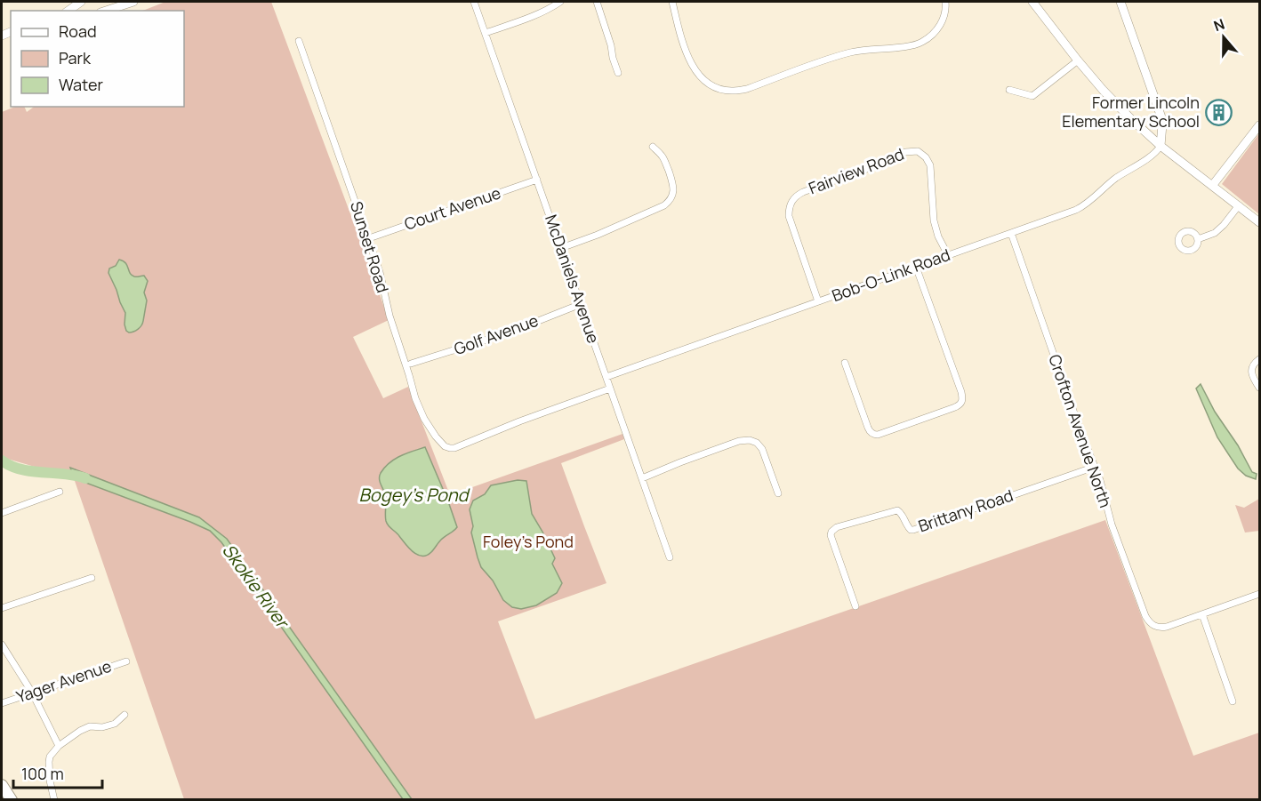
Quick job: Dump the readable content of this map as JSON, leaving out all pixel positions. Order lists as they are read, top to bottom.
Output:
{
  "streets": {
    "street": [
      "Fairview Road",
      "Court Avenue",
      "Sunset Road",
      "Bob-O-Link Road",
      "McDaniels Avenue",
      "Golf Avenue",
      "Crofton Avenue North",
      "Brittany Road",
      "Yager Avenue"
    ]
  },
  "crossings": [
    ["Fairview Road", "Bob-O-Link Road"],
    ["Court Avenue", "Sunset Road"],
    ["Court Avenue", "McDaniels Avenue"],
    ["Sunset Road", "McDaniels Avenue"],
    ["Bob-O-Link Road", "McDaniels Avenue"],
    ["Bob-O-Link Road", "Crofton Avenue North"],
    ["McDaniels Avenue", "Golf Avenue"],
    ["Crofton Avenue North", "Brittany Road"]
  ],
  "water": ["Bogey's Pond", "Skokie River"],
  "parks": ["Foley’s Pond"],
  "places": {
    "building": ["Former Lincoln Elementary School"]
  },
  "legend": ["Road", "Park", "Water"],
  "scale_bar": "100 m",
  "north": "top"
}
